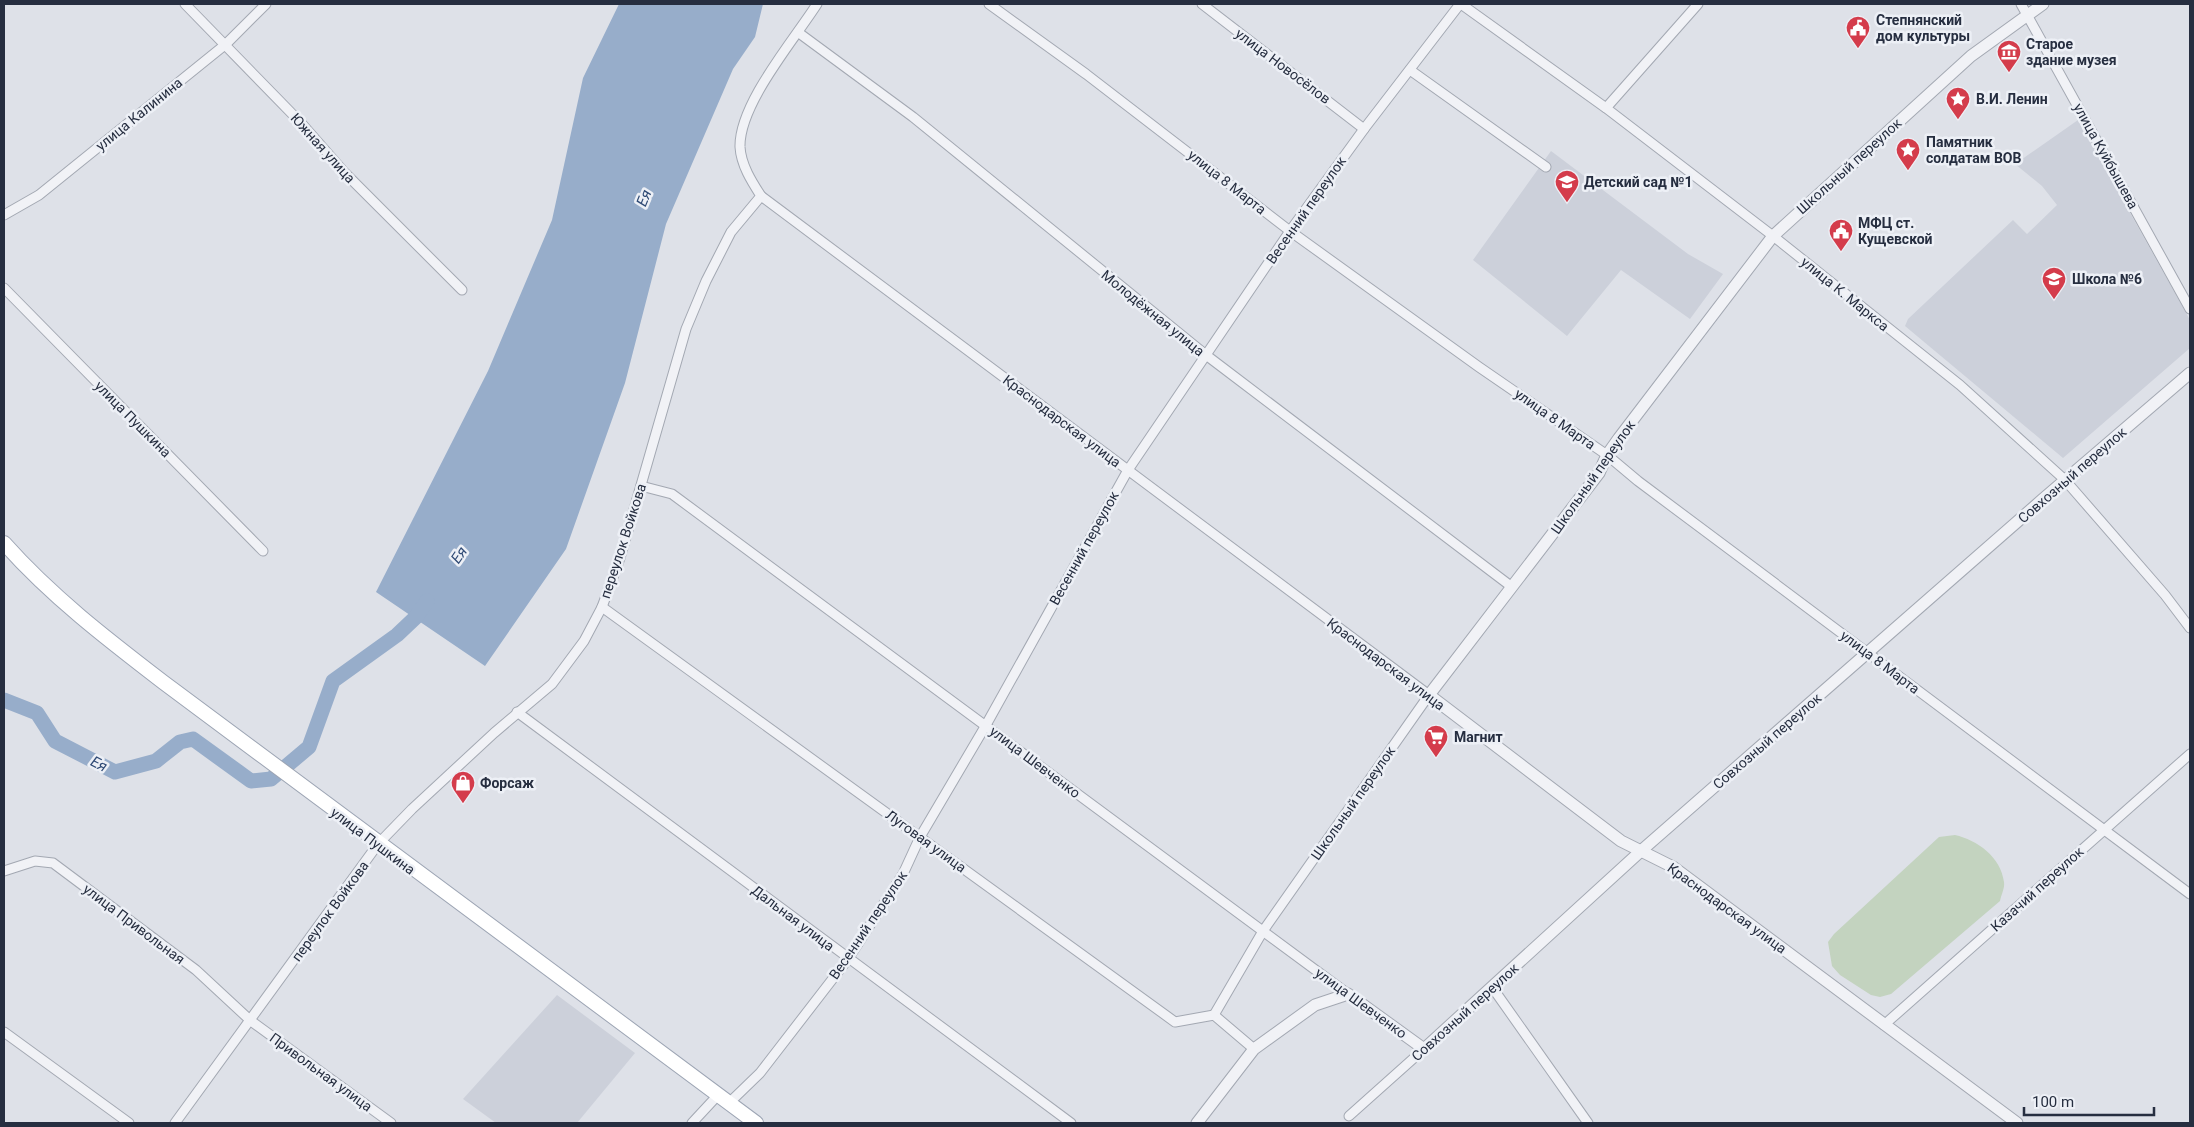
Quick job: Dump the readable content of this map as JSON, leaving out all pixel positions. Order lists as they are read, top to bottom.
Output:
{
  "streets": {
    "main road": ["улица Пушкина"],
    "street": [
      "улица Новосёлов",
      "улица Калинина",
      "Южная улица",
      "улица Куйбышева",
      "Школьный переулок",
      "улица 8 Марта",
      "Весенний переулок",
      "улица К. Маркса",
      "Молодёжная улица",
      "Краснодарская улица",
      "Совхозный переулок",
      "переулок Войкова",
      "улица Шевченко",
      "Луговая улица",
      "Казачий переулок",
      "Дальная улица",
      "улица Привольная",
      "Привольная улица"
    ]
  },
  "crossings": [
    ["улица Новосёлов", "Весенний переулок"],
    ["улица Калинина", "Южная улица"],
    ["улица Куйбышева", "Школьный переулок"],
    ["Школьный переулок", "улица 8 Марта"],
    ["Школьный переулок", "улица К. Маркса"],
    ["Школьный переулок", "Молодёжная улица"],
    ["Школьный переулок", "Краснодарская улица"],
    ["Школьный переулок", "улица Шевченко"],
    ["Школьный переулок", "Луговая улица"],
    ["улица 8 Марта", "Весенний переулок"],
    ["улица 8 Марта", "Совхозный переулок"],
    ["улица 8 Марта", "Казачий переулок"],
    ["Весенний переулок", "улица К. Маркса"],
    ["Весенний переулок", "Молодёжная улица"],
    ["Весенний переулок", "улица Пушкина"],
    ["Весенний переулок", "Краснодарская улица"],
    ["Весенний переулок", "улица Шевченко"],
    ["Весенний переулок", "Луговая улица"],
    ["Весенний переулок", "Дальная улица"],
    ["улица К. Маркса", "Совхозный переулок"],
    ["улица Пушкина", "переулок Войкова"],
    ["Краснодарская улица", "Совхозный переулок"],
    ["Краснодарская улица", "переулок Войкова"],
    ["Краснодарская улица", "Казачий переулок"],
    ["Совхозный переулок", "улица Шевченко"],
    ["переулок Войкова", "улица Шевченко"],
    ["переулок Войкова", "Луговая улица"],
    ["переулок Войкова", "Дальная улица"],
    ["переулок Войкова", "улица Привольная"],
    ["переулок Войкова", "Привольная улица"],
    ["улица Привольная", "Привольная улица"]
  ],
  "water": ["Ея"],
  "places": {
    "public building": ["Степнянский дом культуры", "МФЦ ст. Кущевской"],
    "museum": ["Старое здание музея"],
    "place": ["В.И. Ленин", "Памятник солдатам ВОВ"],
    "school or university": ["Детский сад №1", "Школа №6"],
    "supermarket": ["Магнит"],
    "shop": ["Форсаж"]
  },
  "scale_bar": "100 m"
}
